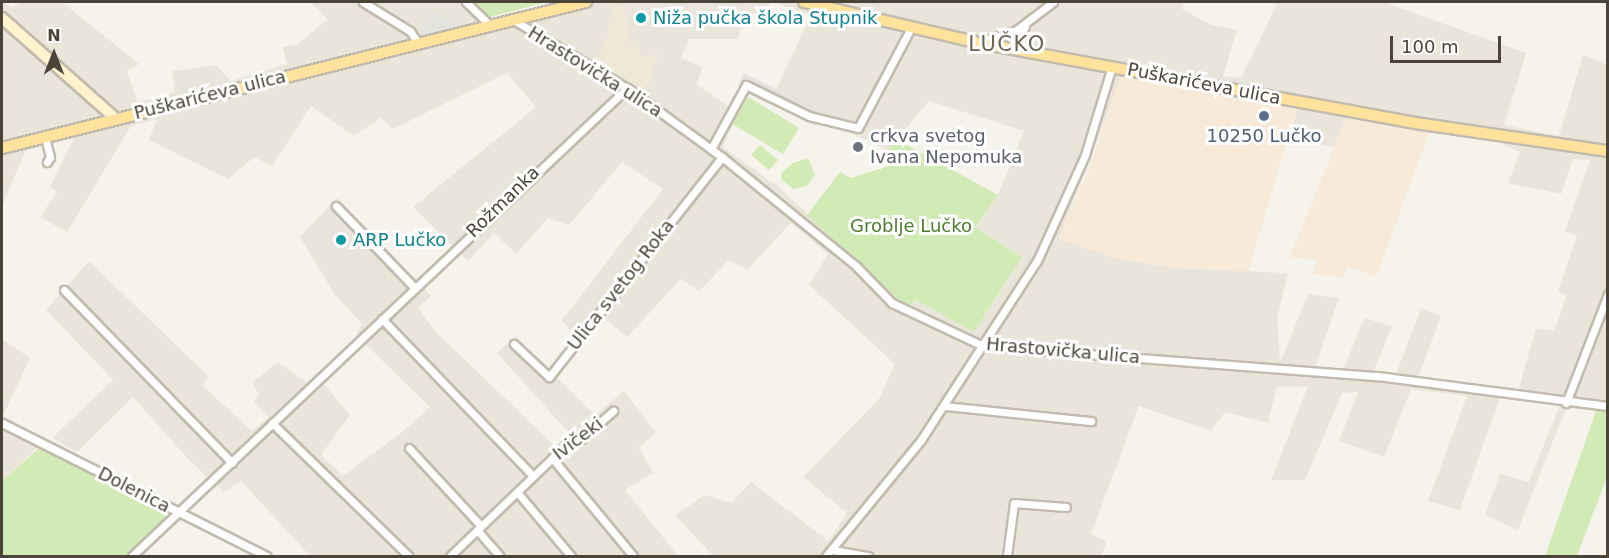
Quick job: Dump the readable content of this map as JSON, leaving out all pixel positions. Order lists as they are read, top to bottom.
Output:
{
  "streets": {
    "main road": ["Puškarićeva ulica"],
    "street": [
      "Hrastovička ulica",
      "Rožmanka",
      "Ulica svetog Roka",
      "Ivičeki",
      "Dolenica"
    ]
  },
  "crossings": [
    ["Hrastovička ulica", "Puškarićeva ulica"],
    ["Hrastovička ulica", "Rožmanka"],
    ["Hrastovička ulica", "Ulica svetog Roka"],
    ["Rožmanka", "Dolenica"]
  ],
  "districts": ["LUČKO"],
  "parks": ["Groblje Lučko"],
  "places": [
    "Niža pučka škola Stupnik",
    "10250 Lučko",
    "crkva svetog Ivana Nepomuka",
    "ARP Lučko"
  ],
  "scale_bar": "100 m",
  "north": "top"
}
